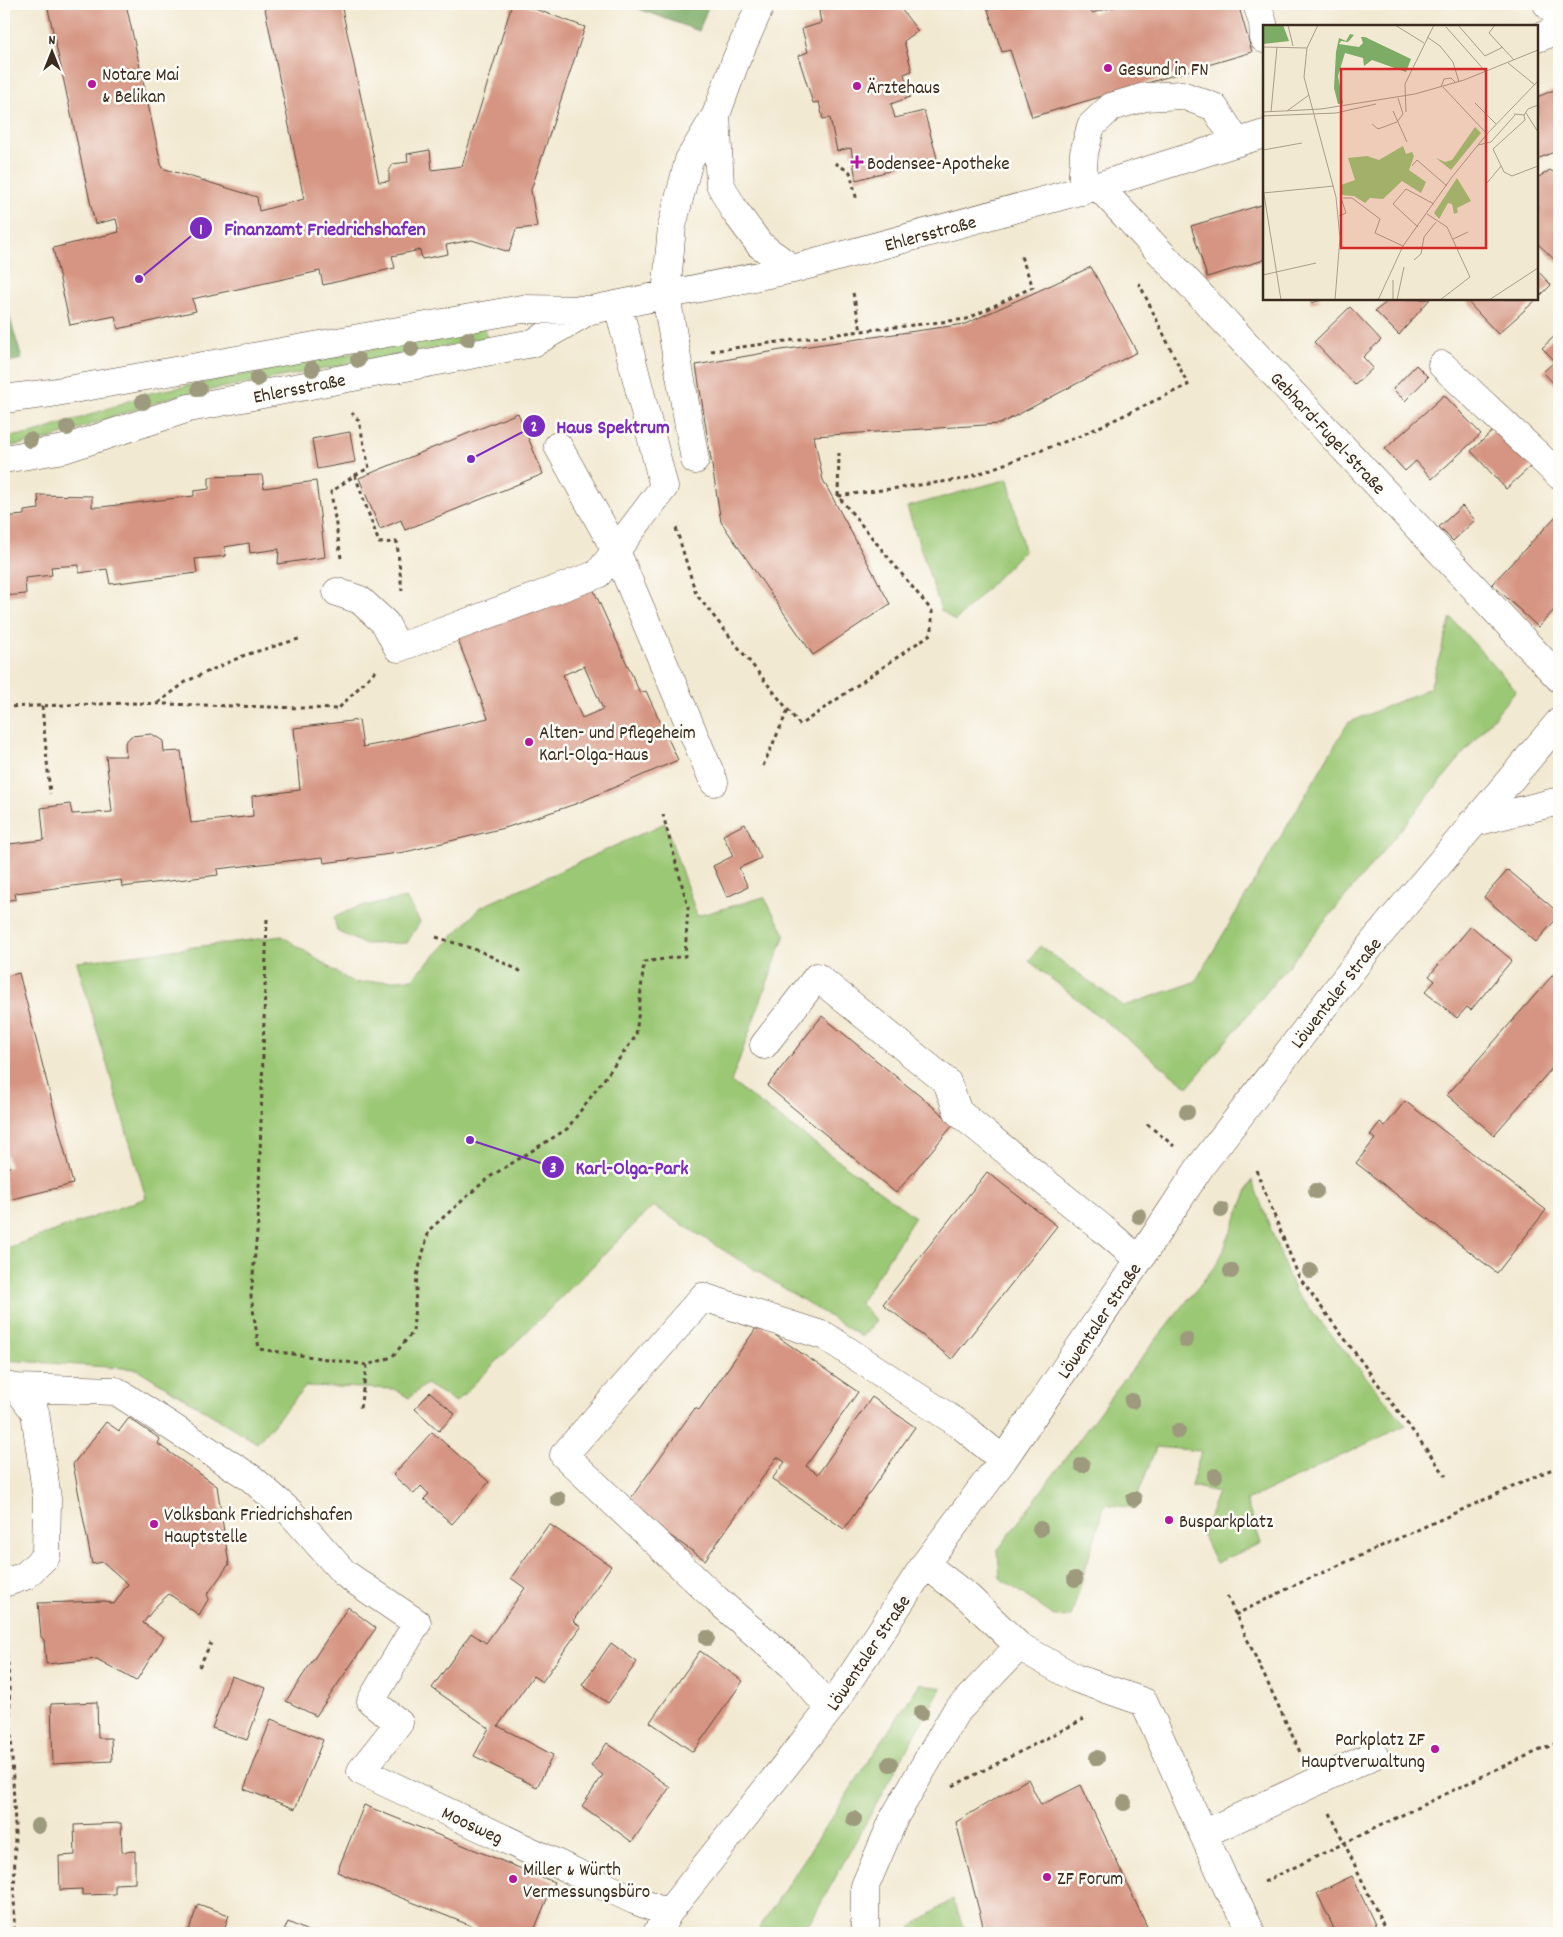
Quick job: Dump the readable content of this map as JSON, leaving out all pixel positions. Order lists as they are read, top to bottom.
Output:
{
  "streets": {
    "street": [
      "Ehlersstraße",
      "Gebhard-Fugel-Straße",
      "Löwentaler Straße",
      "Moosweg"
    ]
  },
  "crossings": [
    ["Ehlersstraße", "Gebhard-Fugel-Straße"],
    ["Löwentaler Straße", "Moosweg"]
  ],
  "places": {
    "other": [
      "Gesund in FN",
      "Notare Mai & Belikan",
      "Ärztehaus",
      "Finanzamt Friedrichshafen",
      "Haus Spektrum",
      "Alten- und Pflegeheim Karl-Olga-Haus",
      "Karl-Olga-Park",
      "Busparkplatz",
      "Volksbank Friedrichshafen Hauptstelle",
      "Parkplatz ZF Hauptverwaltung",
      "ZF Forum",
      "Miller & Würth Vermessungsbüro"
    ],
    "health": ["Bodensee-Apotheke"]
  },
  "north": "top"
}
